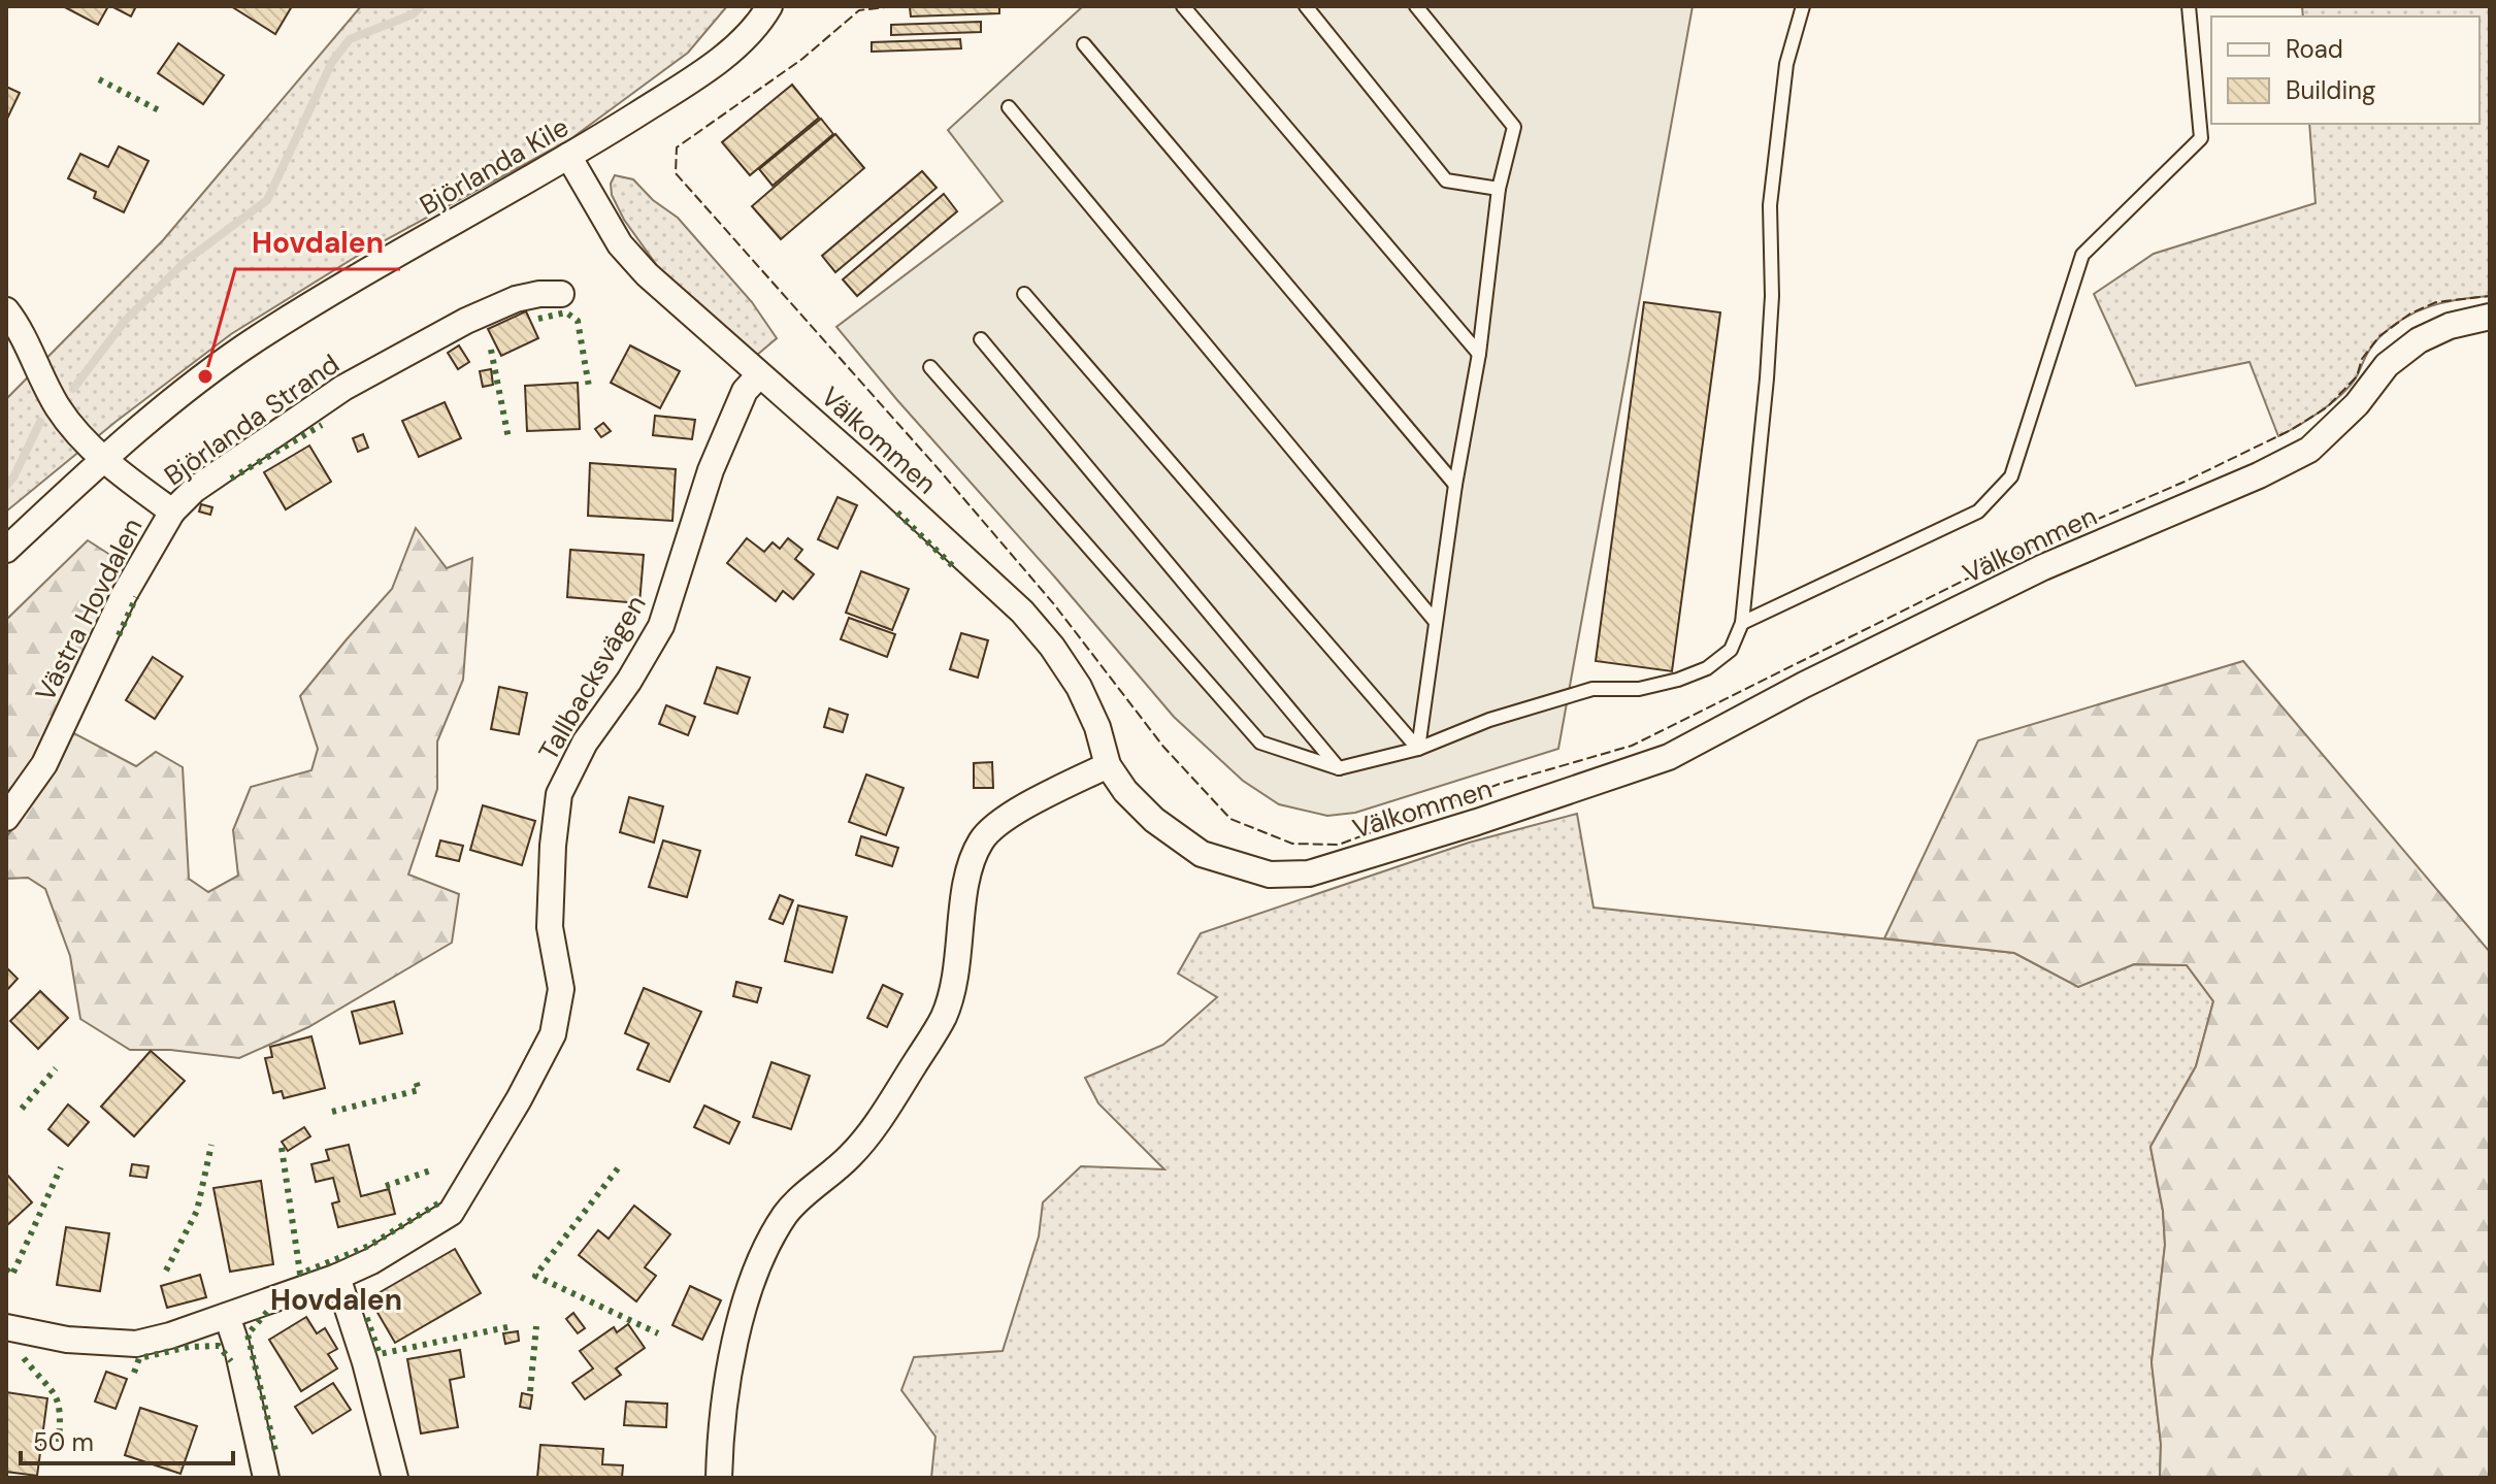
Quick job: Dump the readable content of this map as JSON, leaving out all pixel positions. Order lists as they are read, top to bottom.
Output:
{
  "streets": {
    "street": [
      "Björlanda Kile",
      "Björlanda Strand",
      "Välkommen",
      "Västra Hovdalen",
      "Tallbacksvägen"
    ]
  },
  "crossings": [
    ["Björlanda Kile", "Björlanda Strand"],
    ["Björlanda Kile", "Välkommen"],
    ["Björlanda Strand", "Västra Hovdalen"],
    ["Välkommen", "Tallbacksvägen"]
  ],
  "districts": ["Hovdalen"],
  "places": ["Hovdalen"],
  "legend": ["Road", "Building"],
  "scale_bar": "50 m"
}
